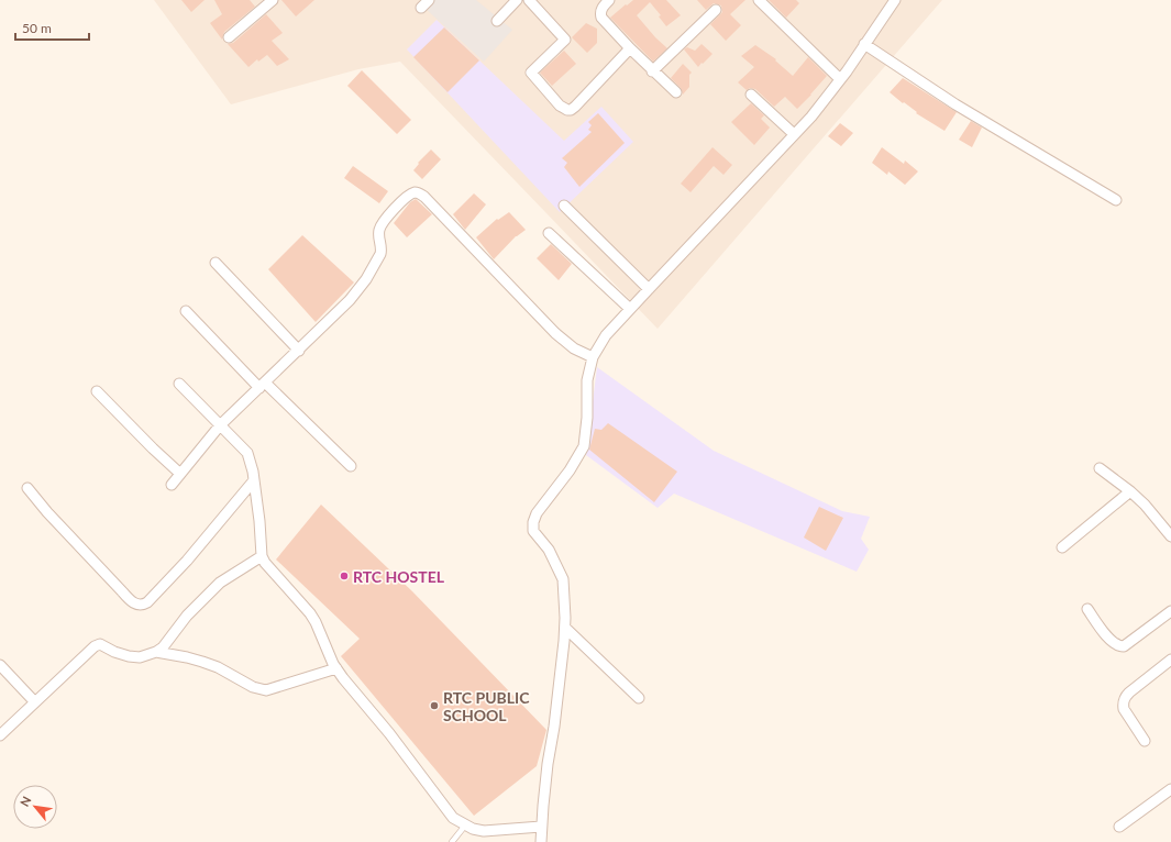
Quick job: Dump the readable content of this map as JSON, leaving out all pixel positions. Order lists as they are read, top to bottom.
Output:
{
  "places": ["RTC HOSTEL", "RTC PUBLIC SCHOOL"],
  "scale_bar": "50 m",
  "north": "top left"
}
